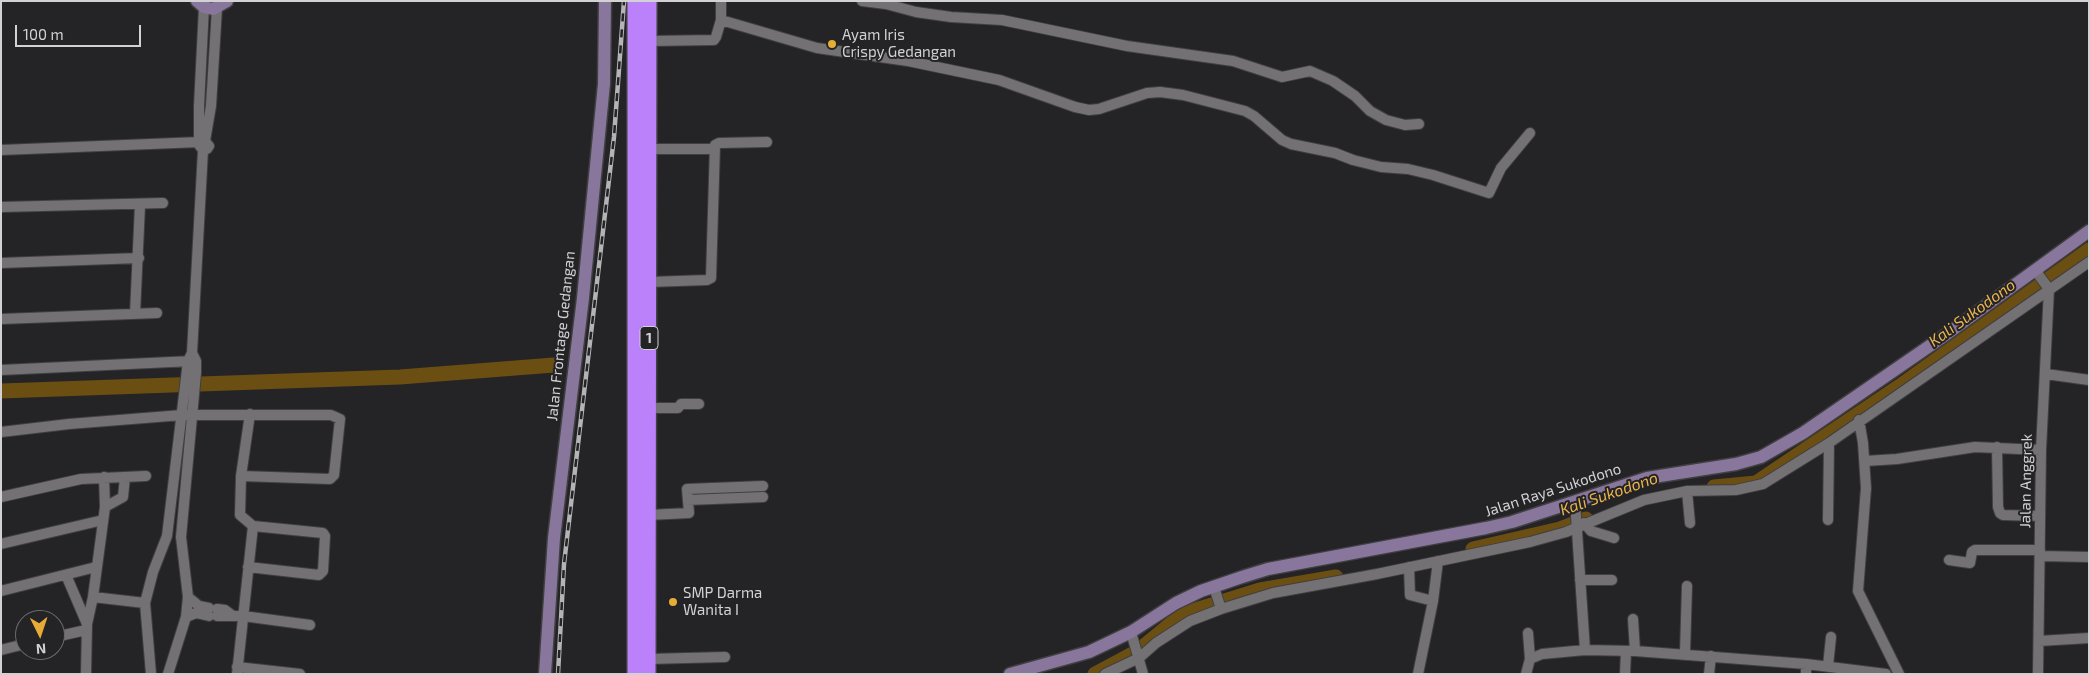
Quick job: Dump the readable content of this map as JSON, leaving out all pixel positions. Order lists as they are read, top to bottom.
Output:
{
  "streets": {
    "highway": ["1"],
    "main road": ["Jalan Frontage Gedangan", "Jalan Raya Sukodono"],
    "street": ["Jalan Anggrek"]
  },
  "water": ["Kali Sukodono"],
  "places": ["Ayam Iris Crispy Gedangan", "SMP Darma Wanita I"],
  "scale_bar": "100 m",
  "north": "bottom"
}
